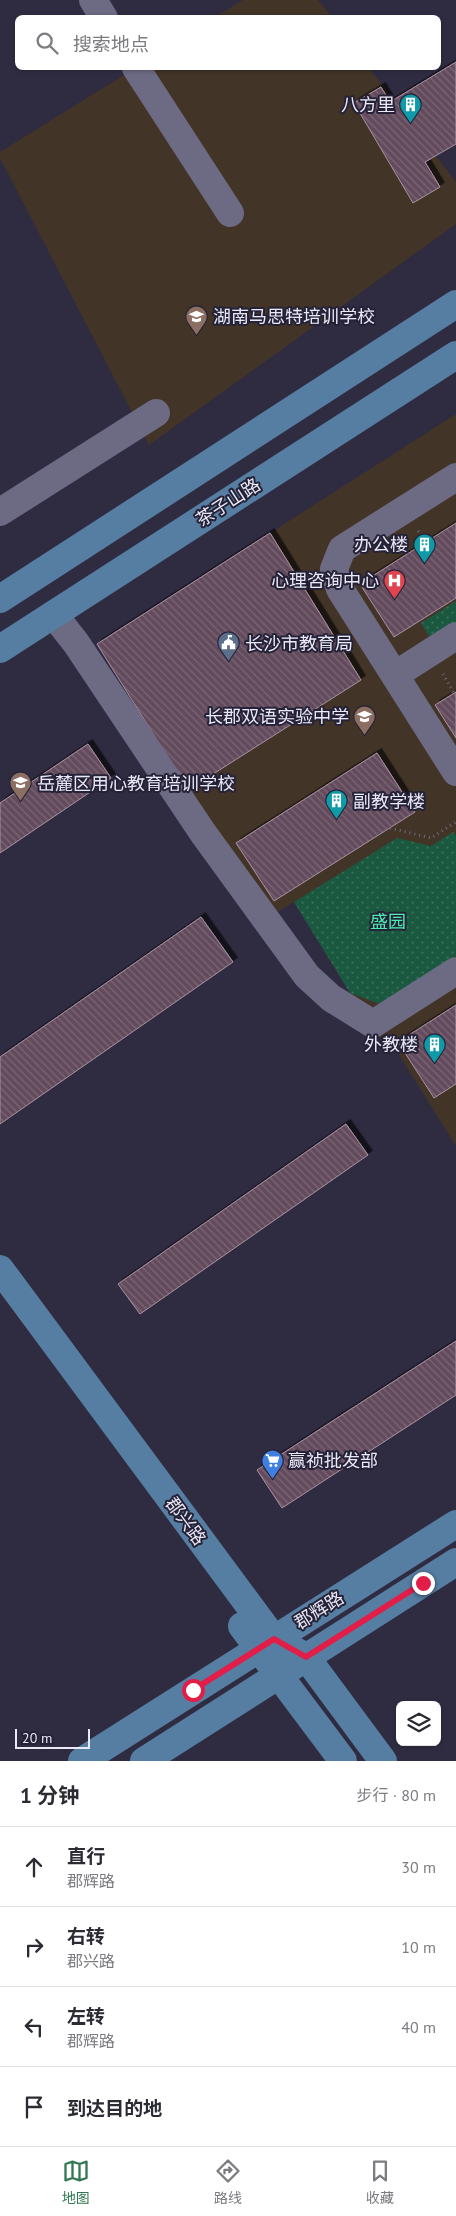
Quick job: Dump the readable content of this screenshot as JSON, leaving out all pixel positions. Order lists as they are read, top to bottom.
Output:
{
  "streets": {
    "main road": ["茶子山路", "郡兴路", "郡辉路"]
  },
  "crossings": [
    ["郡兴路", "郡辉路"]
  ],
  "parks": ["盛园"],
  "places": {
    "building": [
      "八方里",
      "办公楼",
      "副教学楼",
      "外教楼"
    ],
    "school or university": ["湖南马思特培训学校", "长郡双语实验中学", "岳麓区用心教育培训学校"],
    "hospital": ["心理咨询中心"],
    "public building": ["长沙市教育局"],
    "supermarket": ["赢祯批发部"]
  },
  "scale_bar": "20 m",
  "page": {
    "search": "搜索地点",
    "scale": "20 m",
    "heading": ["1 分钟", "步行 · 80 m"],
    "list": [
      ["直行", "郡辉路", "30 m"],
      ["右转", "郡兴路", "10 m"],
      ["左转", "郡辉路", "40 m"],
      "到达目的地"
    ],
    "nav": ["地图", "路线", "收藏"]
  }
}
